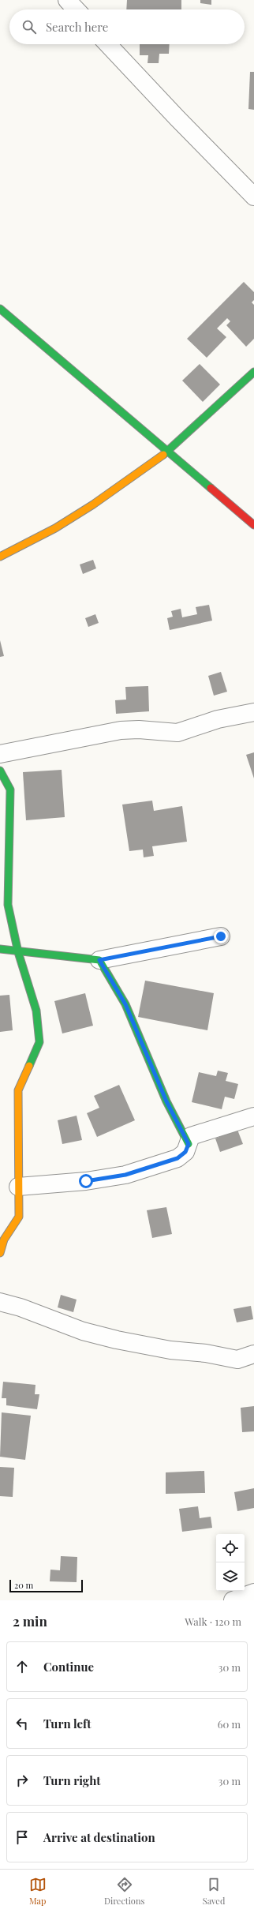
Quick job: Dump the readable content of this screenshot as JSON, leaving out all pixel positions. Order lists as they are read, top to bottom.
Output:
{
  "scale_bar": "20 m",
  "page": {
    "search": "Search here",
    "scale": "20 m",
    "heading": ["2 min", "Walk · 120 m"],
    "list": [
      ["Continue", "30 m"],
      ["Turn left", "60 m"],
      ["Turn right", "30 m"],
      "Arrive at destination"
    ],
    "nav": ["Map", "Directions", "Saved"]
  }
}
